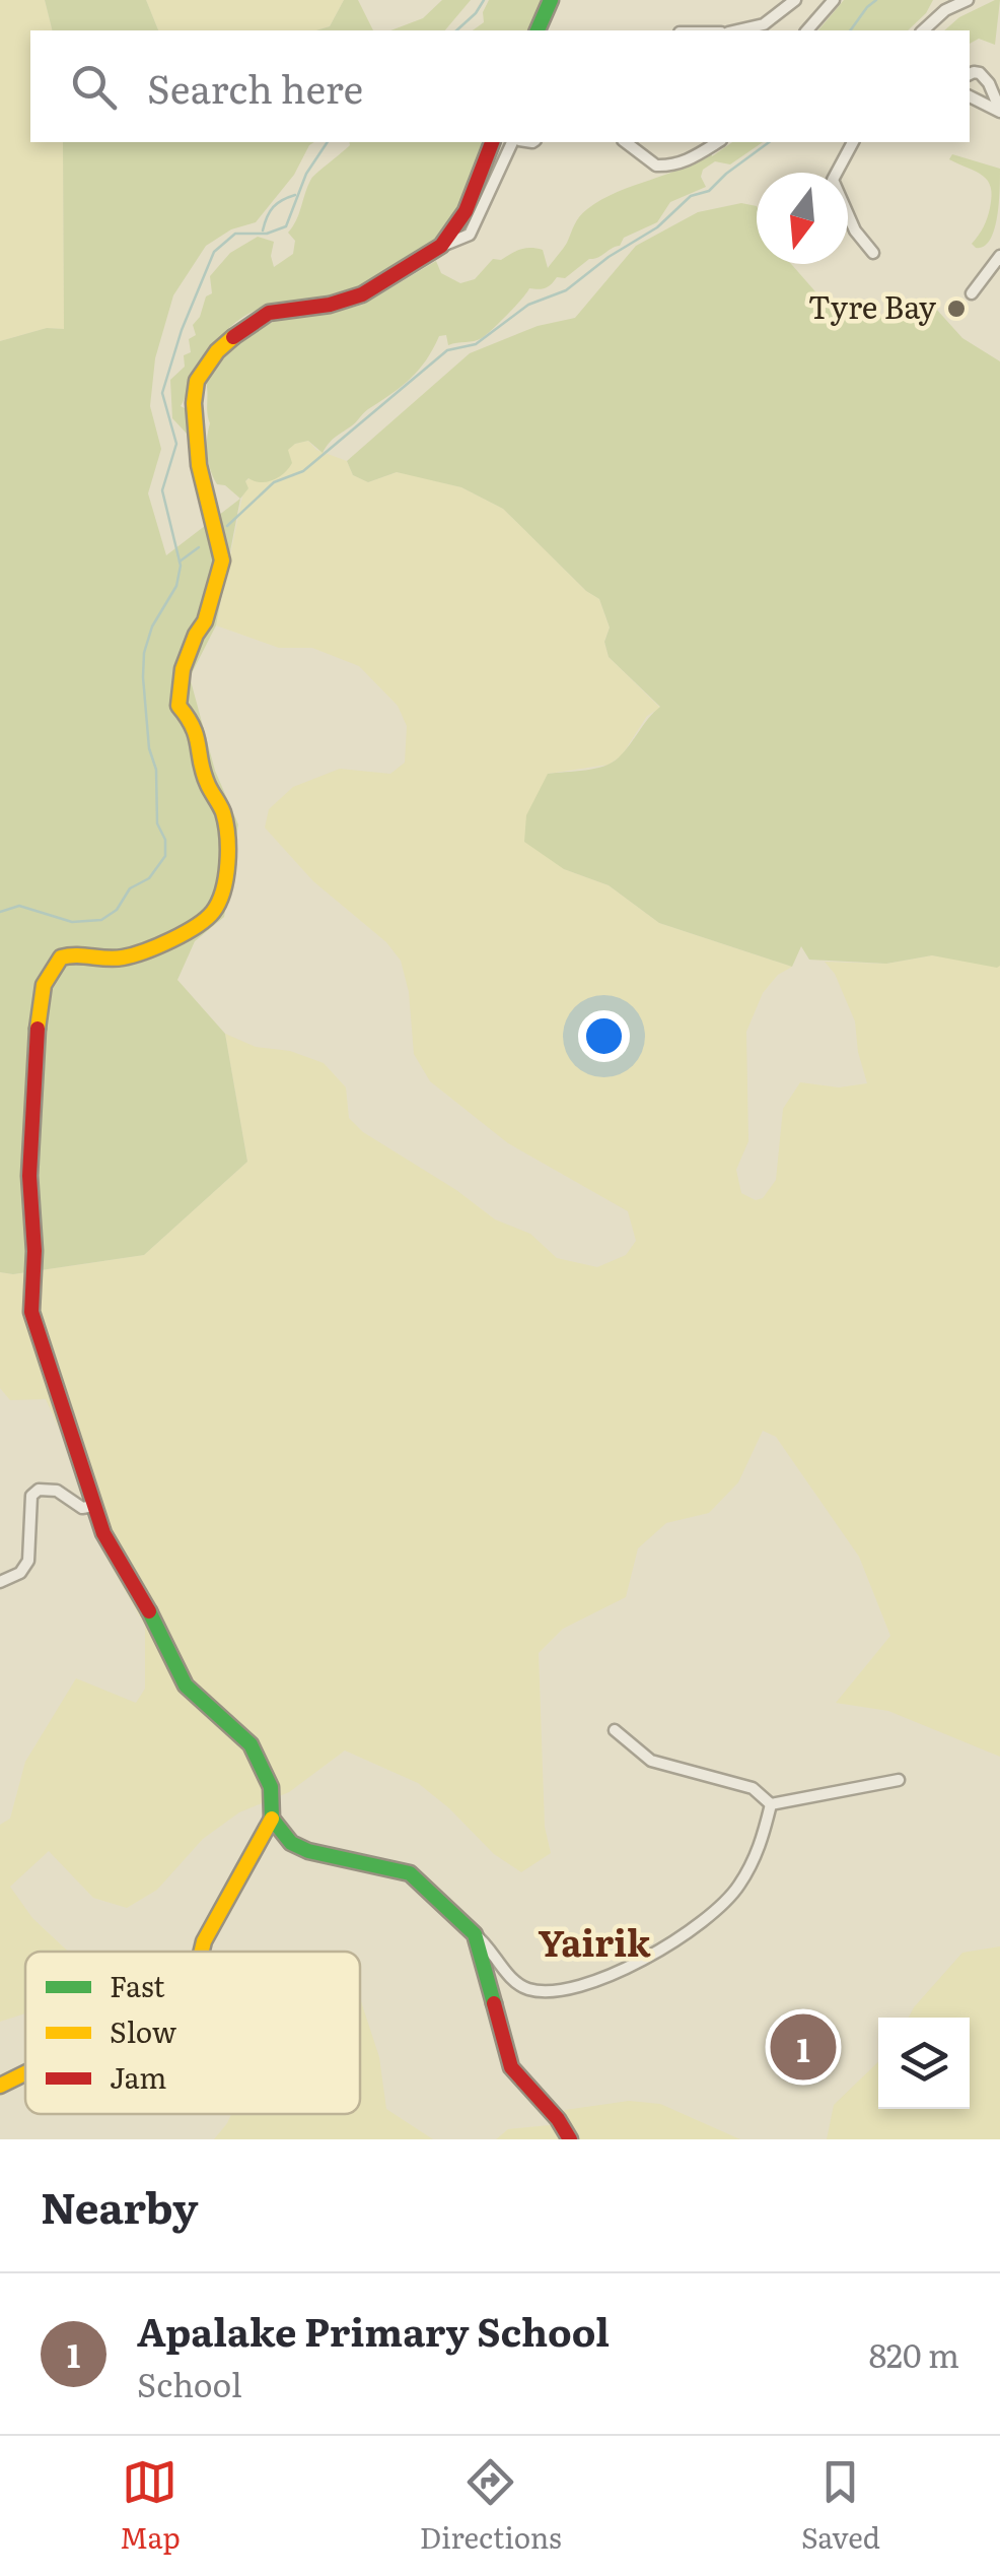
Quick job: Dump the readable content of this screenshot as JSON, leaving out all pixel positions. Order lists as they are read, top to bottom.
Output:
{
  "districts": ["Yairik"],
  "places": ["Tyre Bay"],
  "legend": ["Fast", "Slow", "Jam"],
  "north": "bottom",
  "page": {
    "search": "Search here",
    "pins": "1",
    "heading": "Nearby",
    "list": [
      {
        "mark": "1",
        "name": "Apalake Primary School",
        "note": "School",
        "value": "820 m"
      }
    ],
    "nav": ["Map", "Directions", "Saved"]
  }
}
